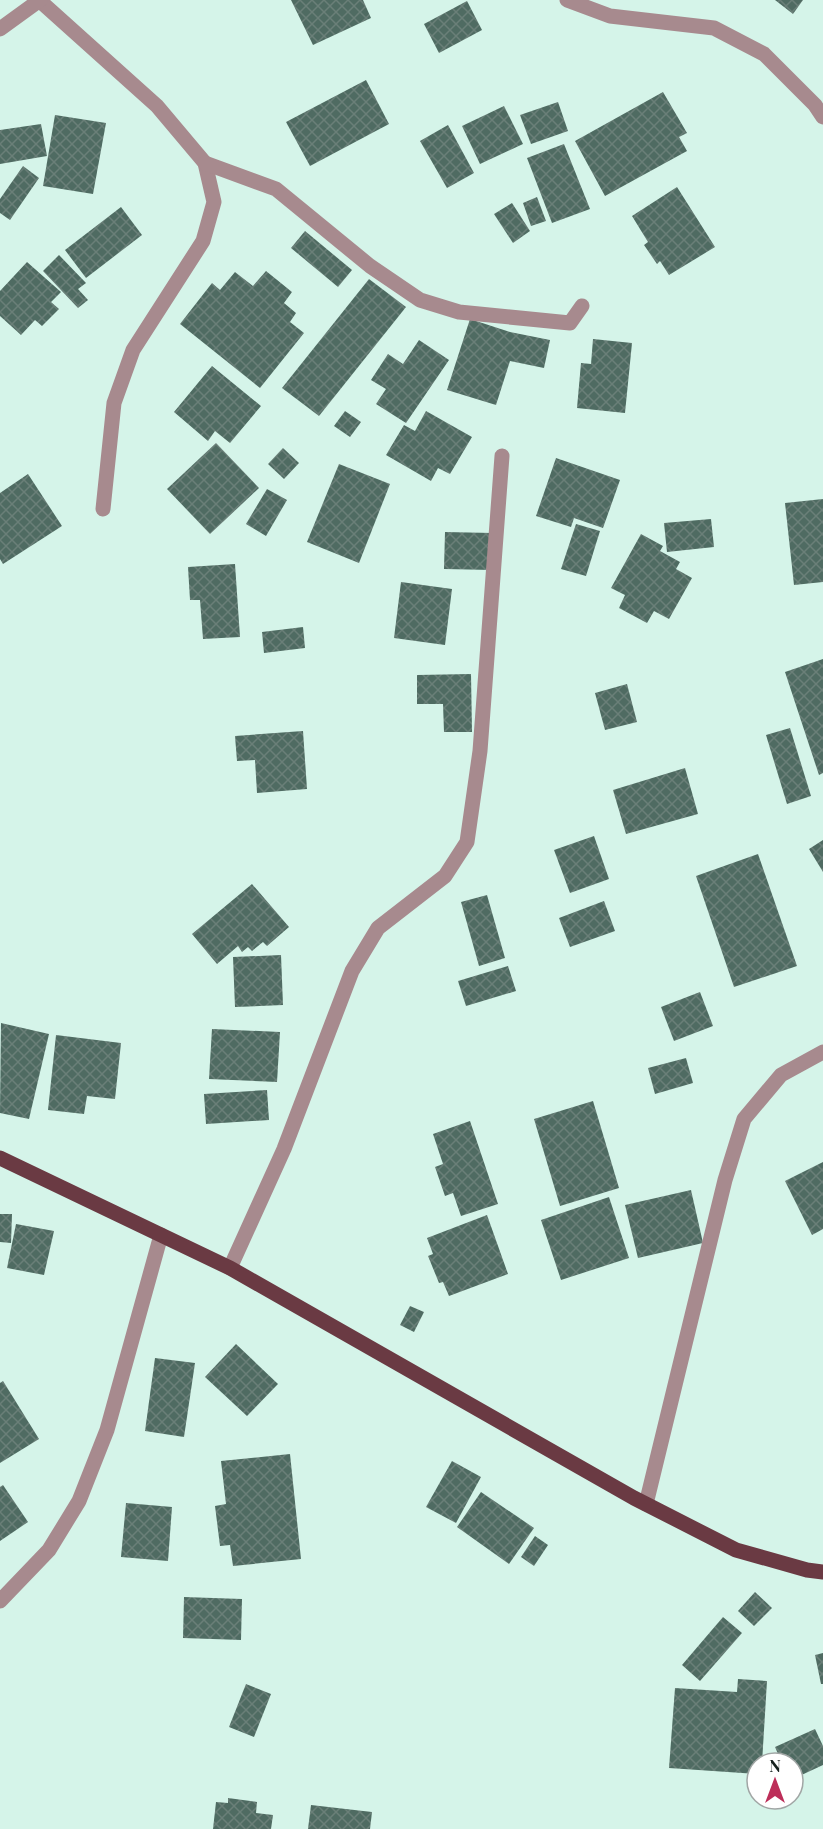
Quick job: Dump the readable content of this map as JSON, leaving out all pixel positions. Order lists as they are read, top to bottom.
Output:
{
  "north": "top"
}
